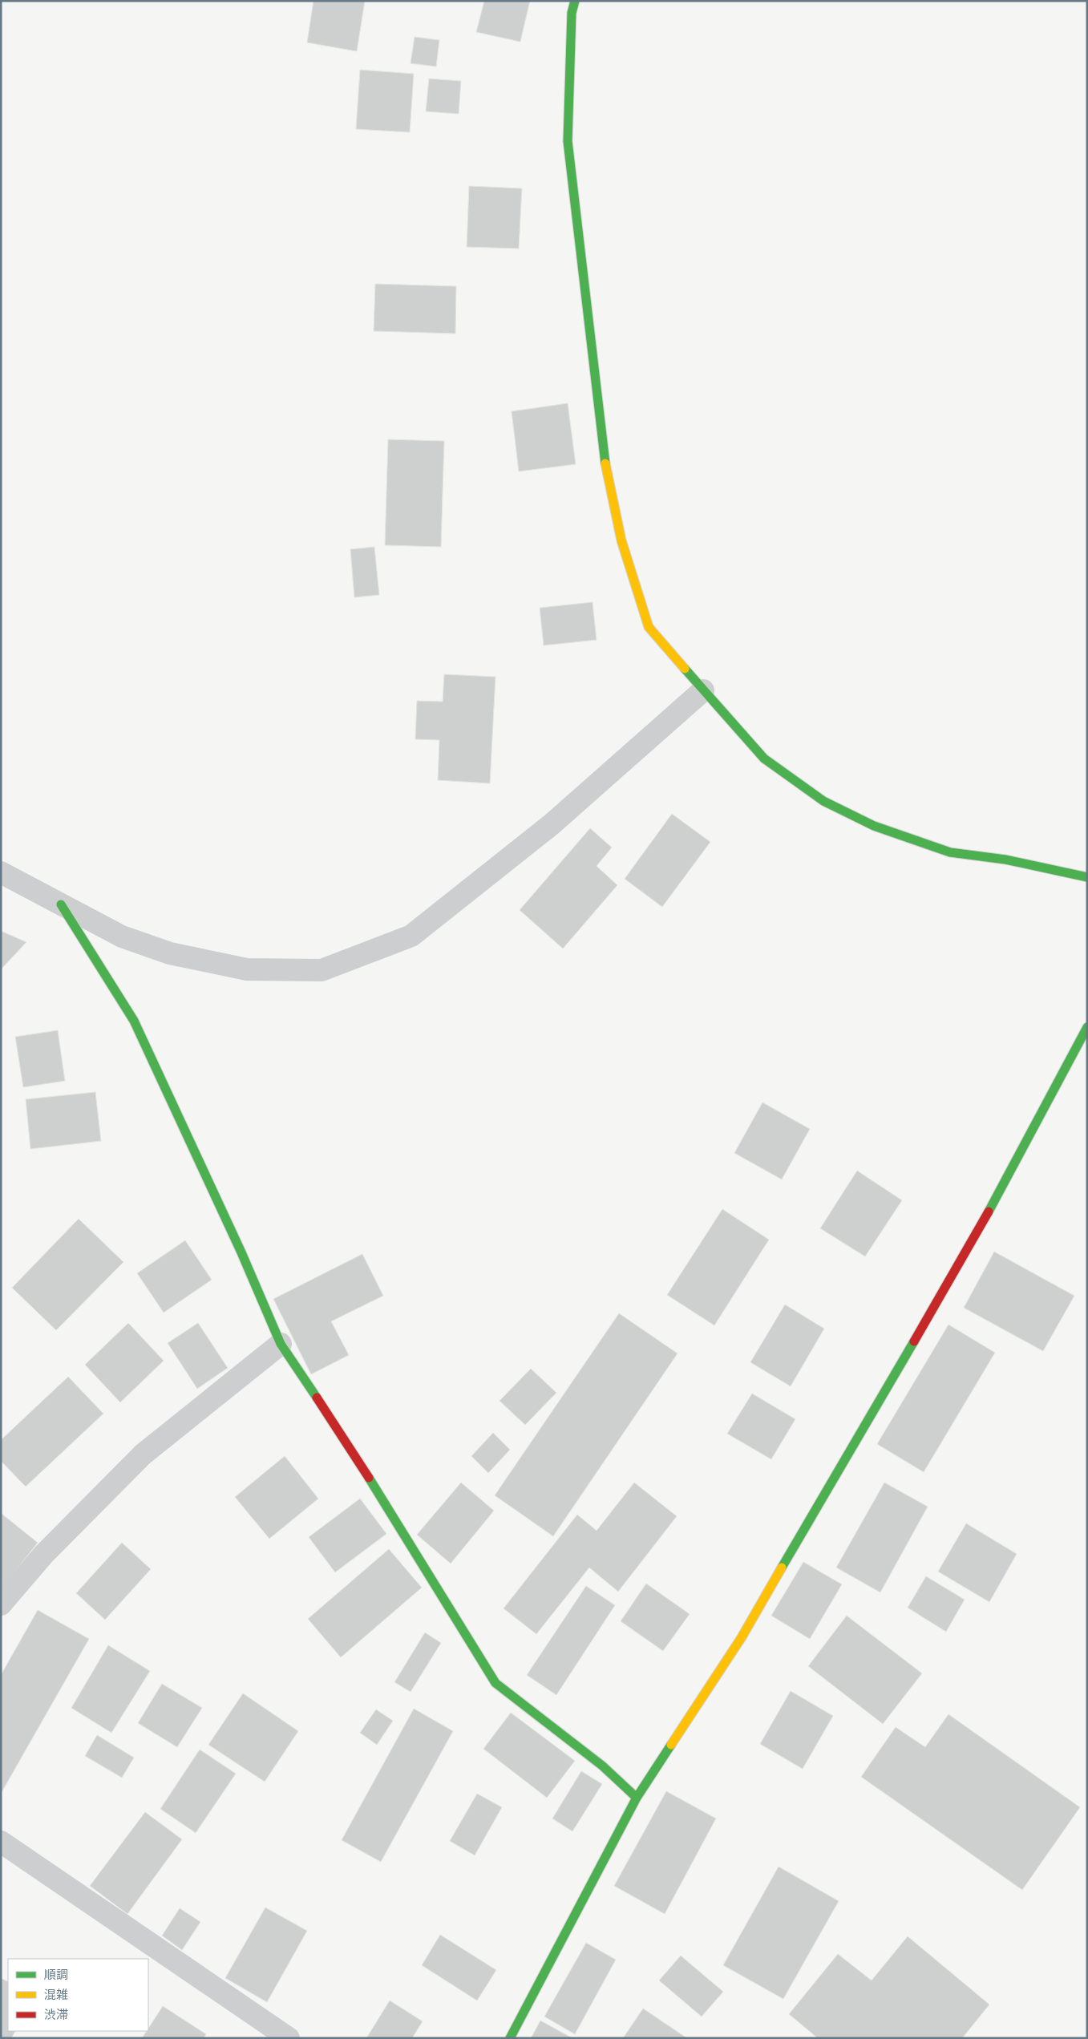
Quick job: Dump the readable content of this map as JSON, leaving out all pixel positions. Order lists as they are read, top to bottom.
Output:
{
  "legend": ["順調", "混雑", "渋滞"]
}
